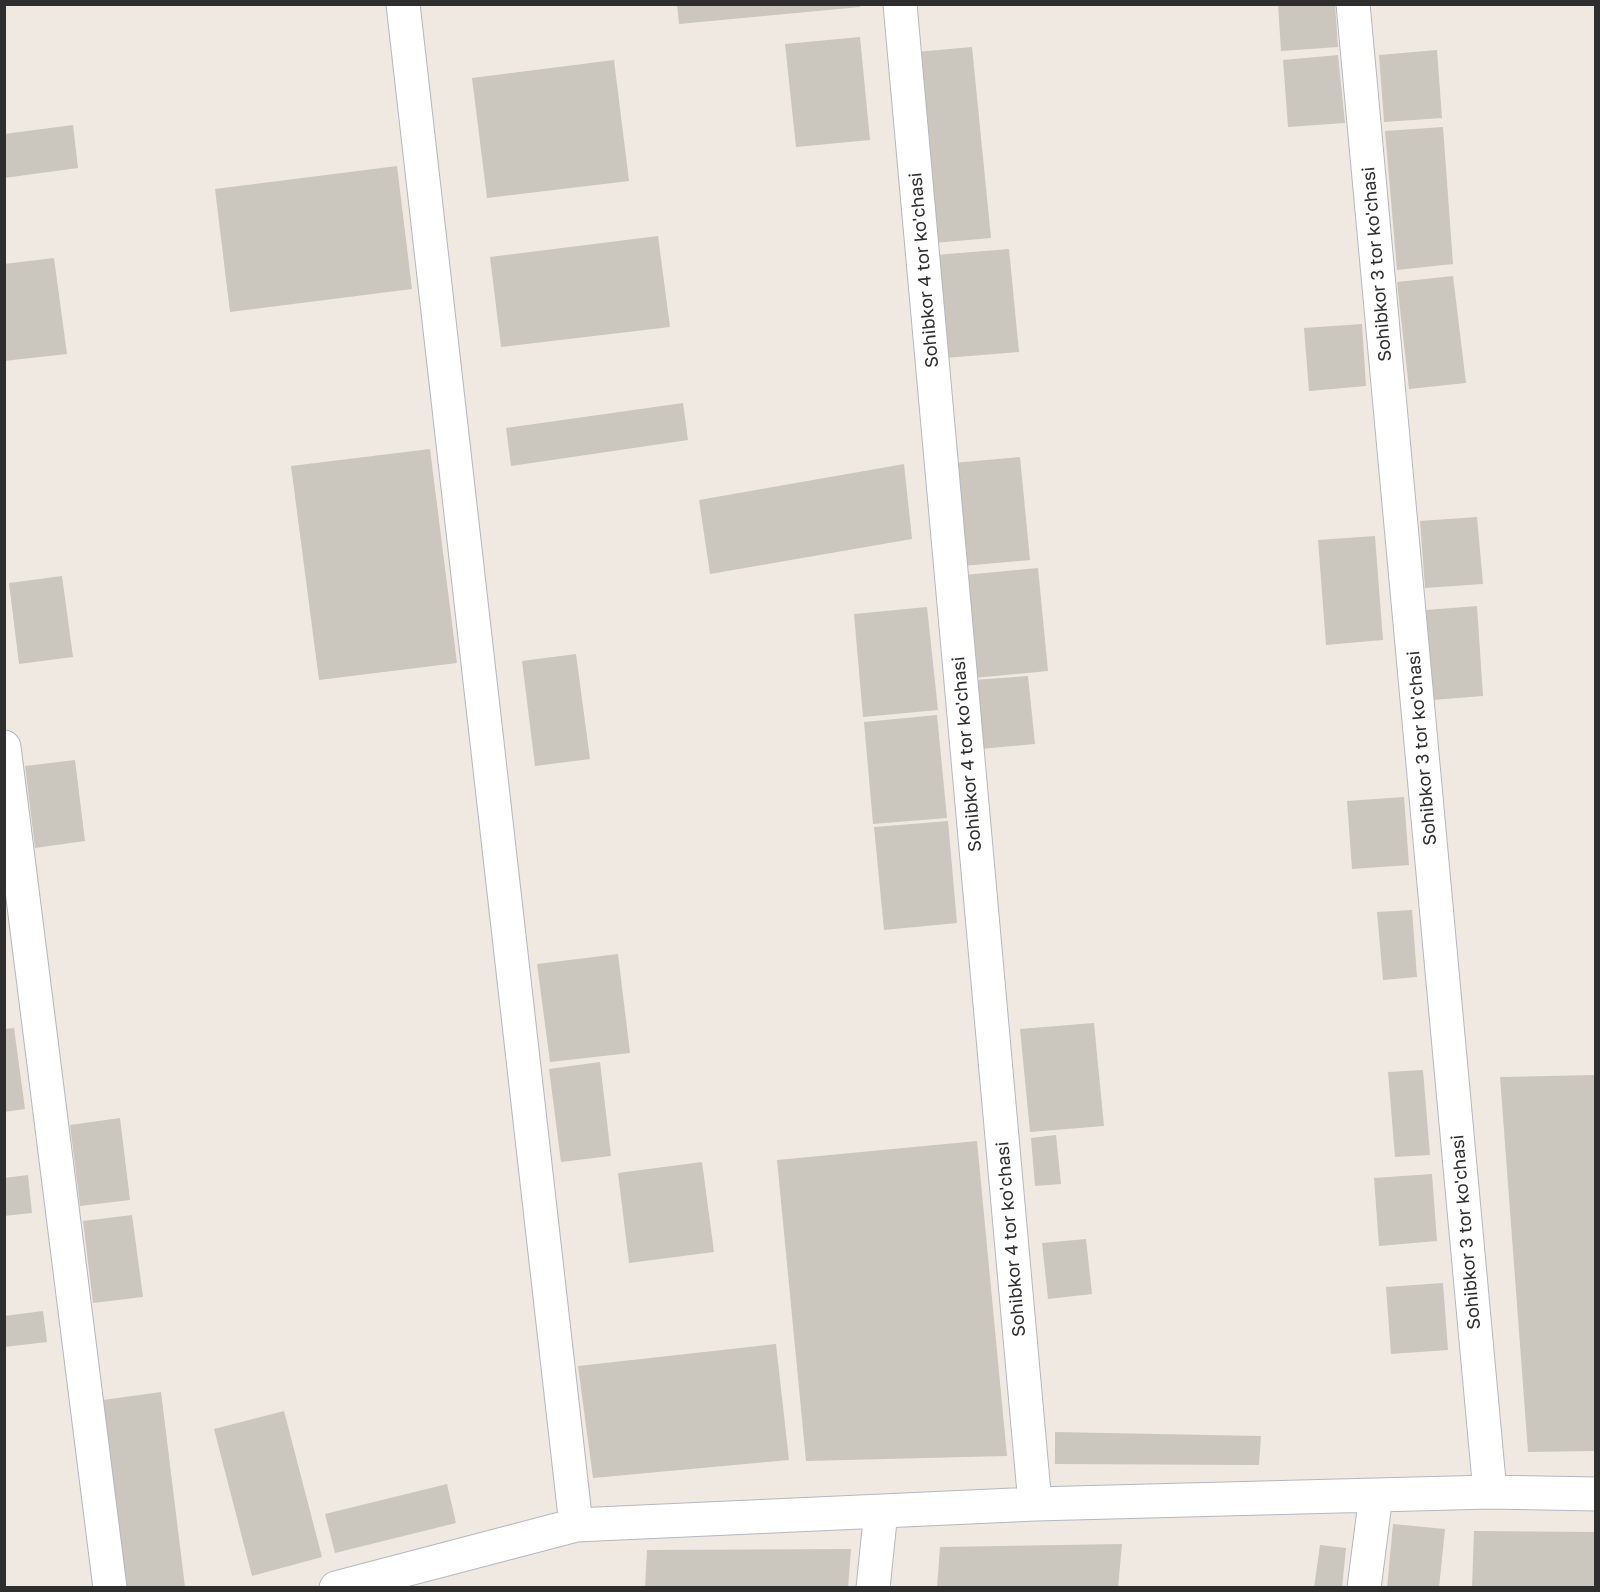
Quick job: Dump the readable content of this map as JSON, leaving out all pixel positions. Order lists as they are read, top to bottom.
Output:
{
  "streets": {
    "street": ["Sohibkor 3 tor ko'chasi", "Sohibkor 4 tor ko'chasi"]
  }
}
